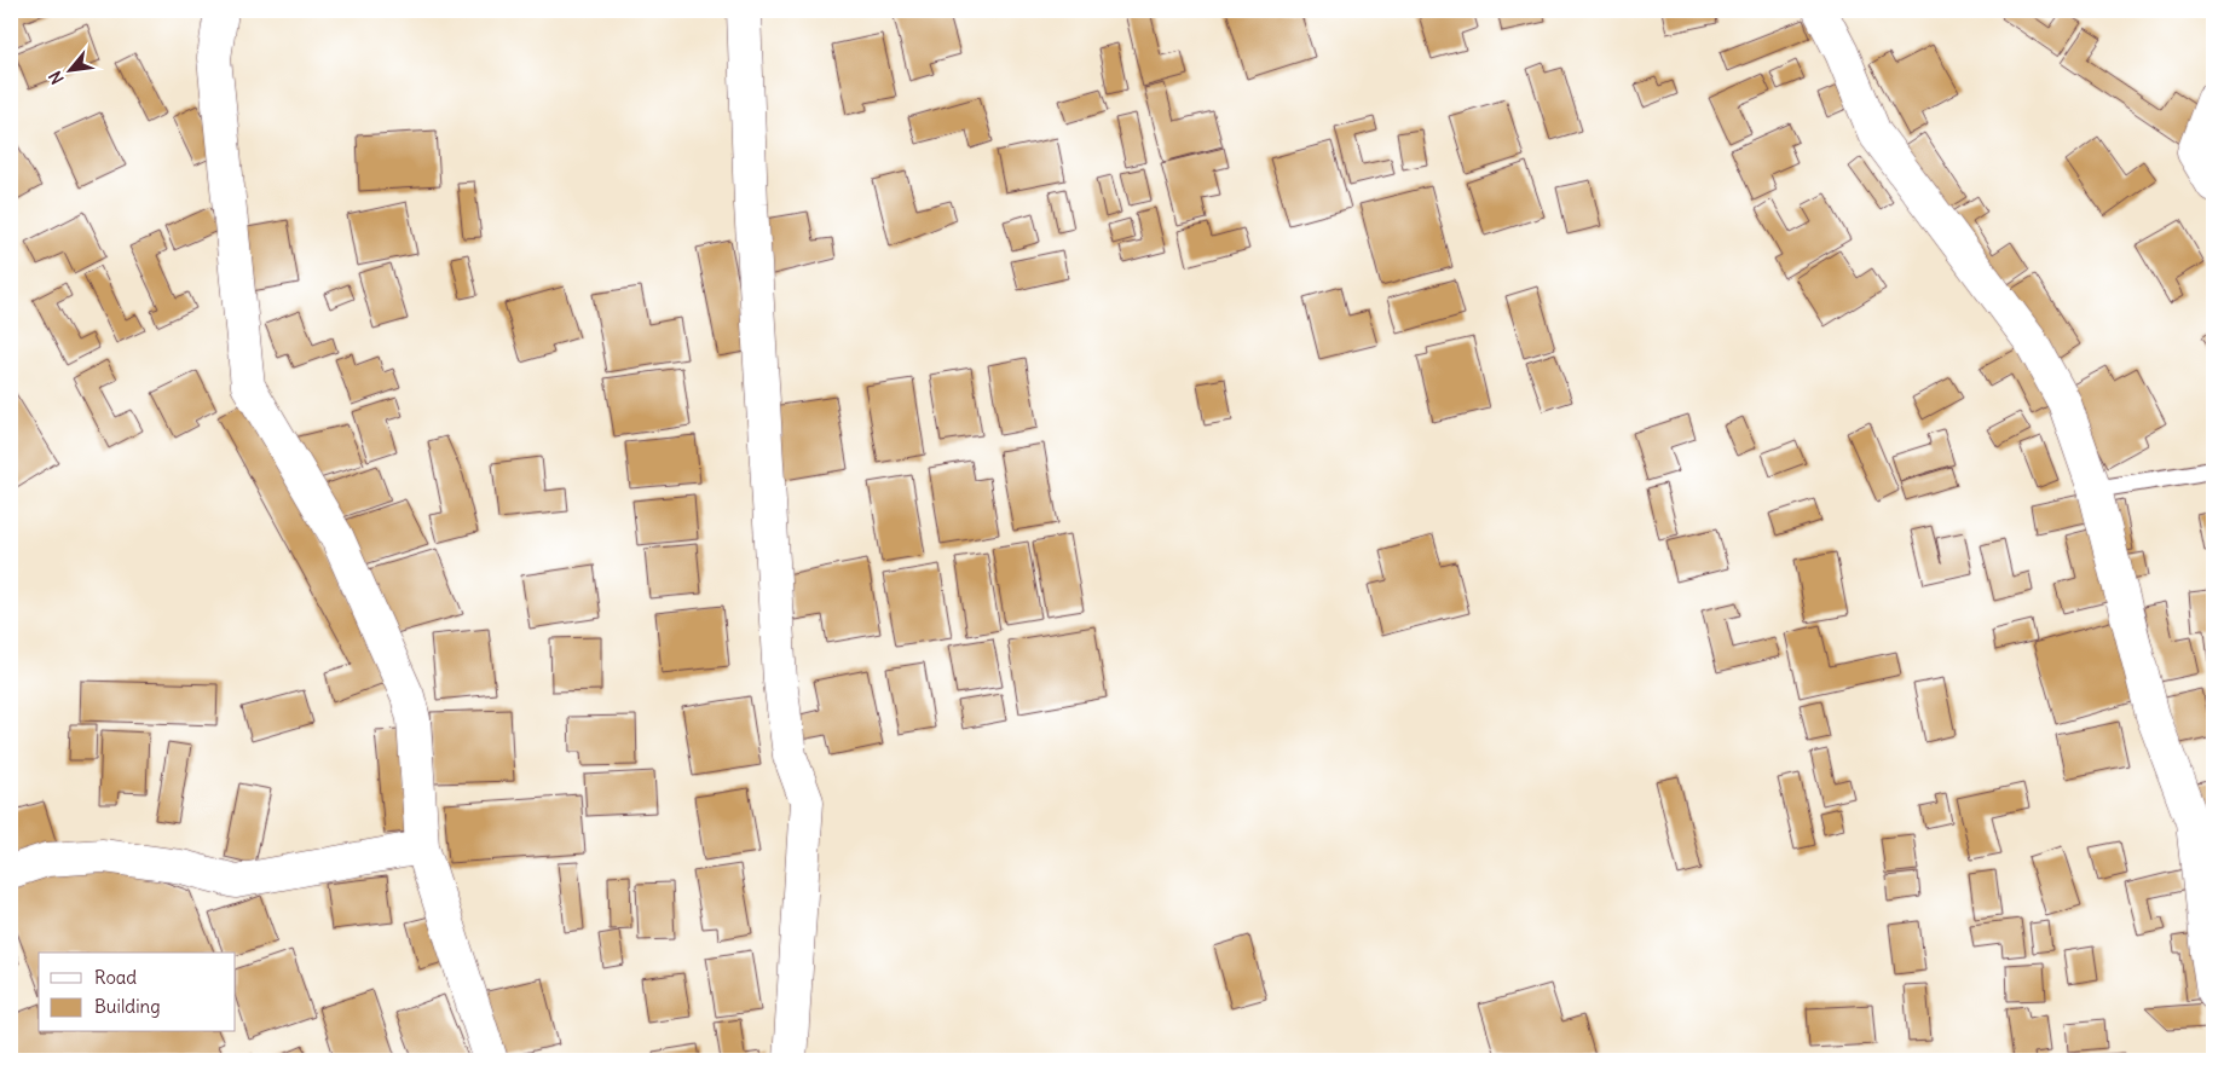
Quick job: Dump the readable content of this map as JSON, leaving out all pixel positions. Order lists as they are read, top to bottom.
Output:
{
  "legend": ["Road", "Building"],
  "north": "bottom left"
}
